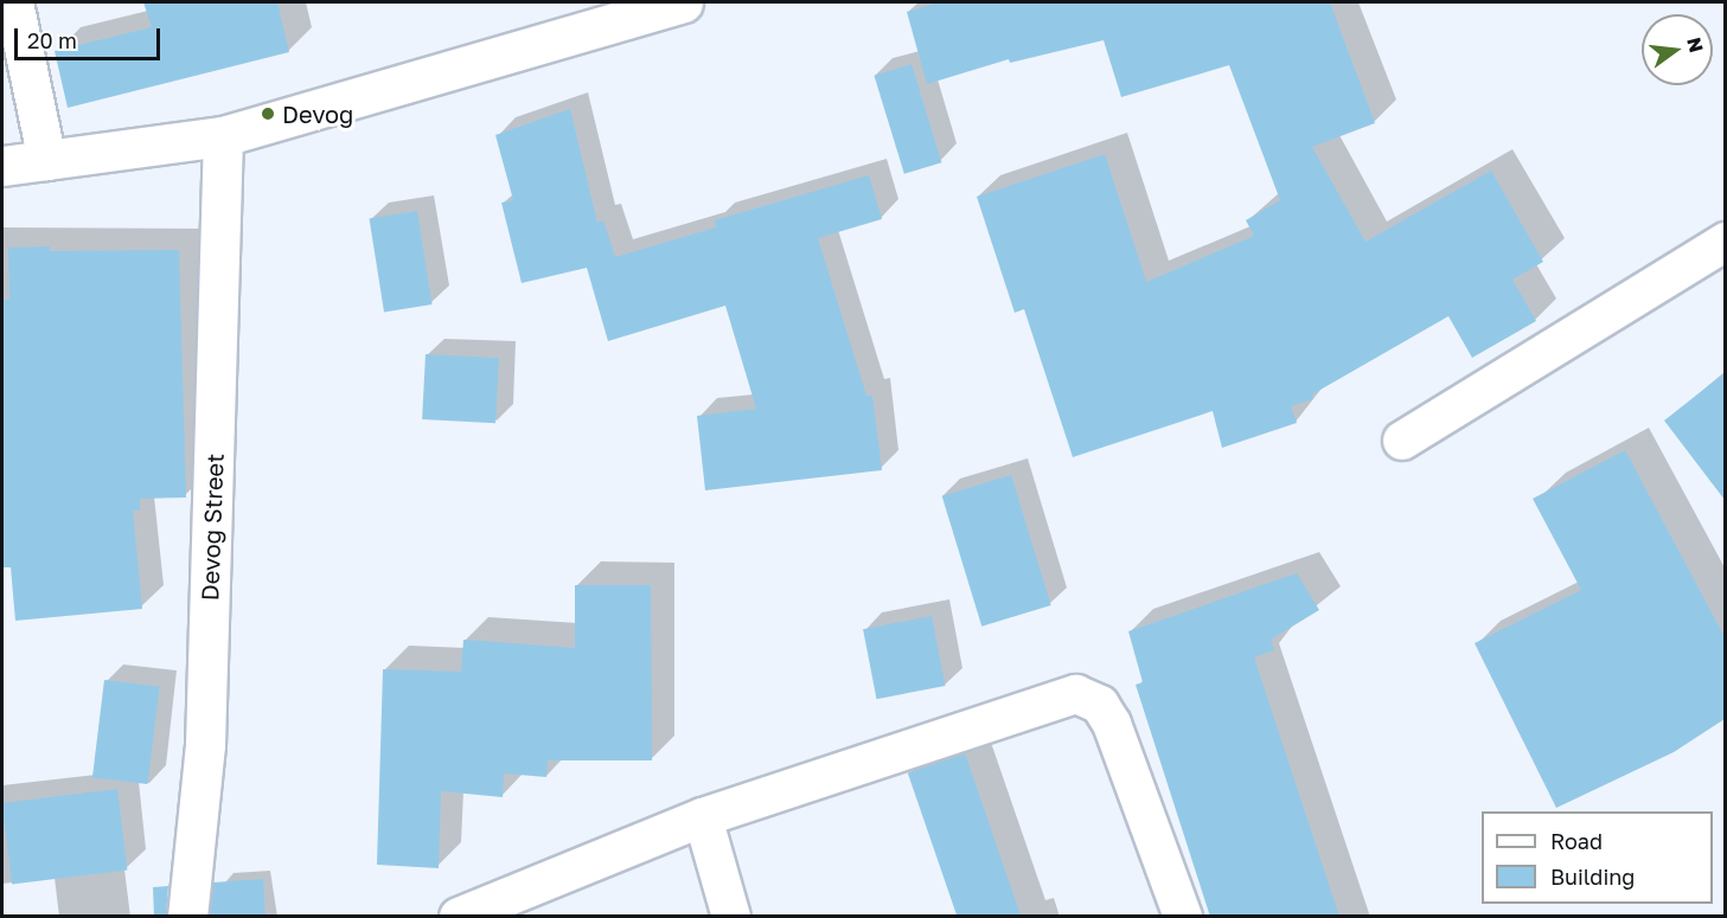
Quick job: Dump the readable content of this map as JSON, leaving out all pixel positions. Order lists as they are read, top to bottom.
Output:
{
  "streets": {
    "street": ["Devog Street"]
  },
  "places": ["Devog"],
  "legend": ["Road", "Building"],
  "scale_bar": "20 m",
  "north": "right"
}
